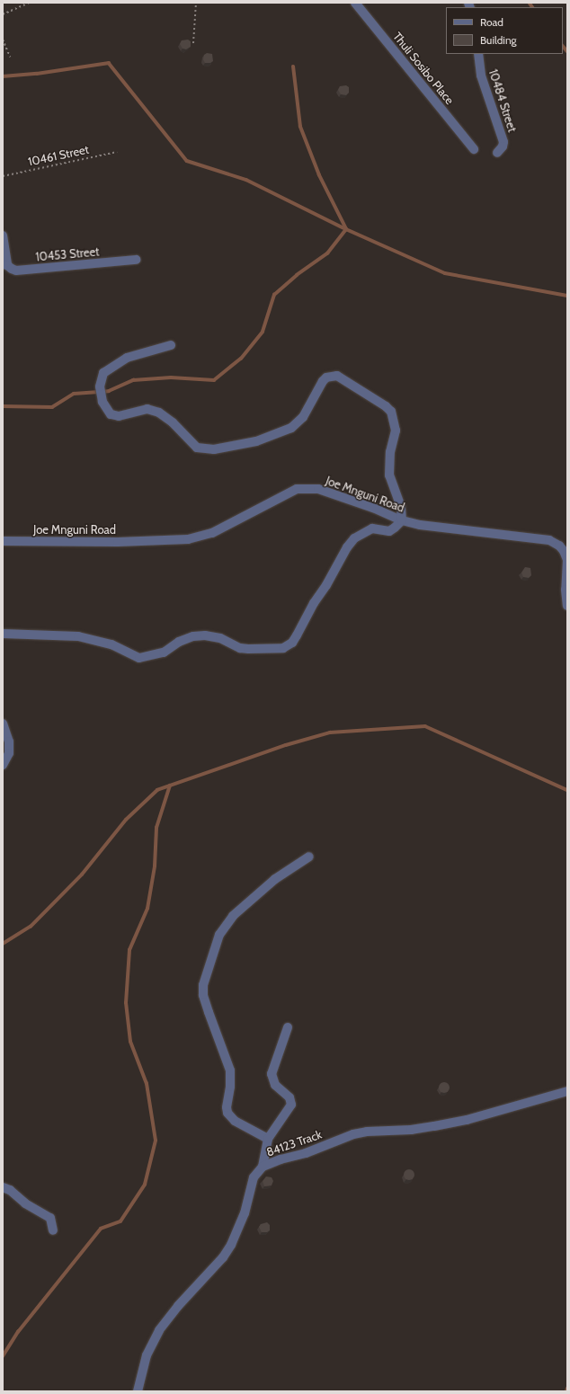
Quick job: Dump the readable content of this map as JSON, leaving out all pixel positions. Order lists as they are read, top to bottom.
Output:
{
  "streets": {
    "street": [
      "Thuli Sosibo Place",
      "10484 Street",
      "10453 Street",
      "Joe Mnguni Road",
      "84123 Track"
    ],
    "path": ["10461 Street"]
  },
  "legend": ["Road", "Building"]
}
